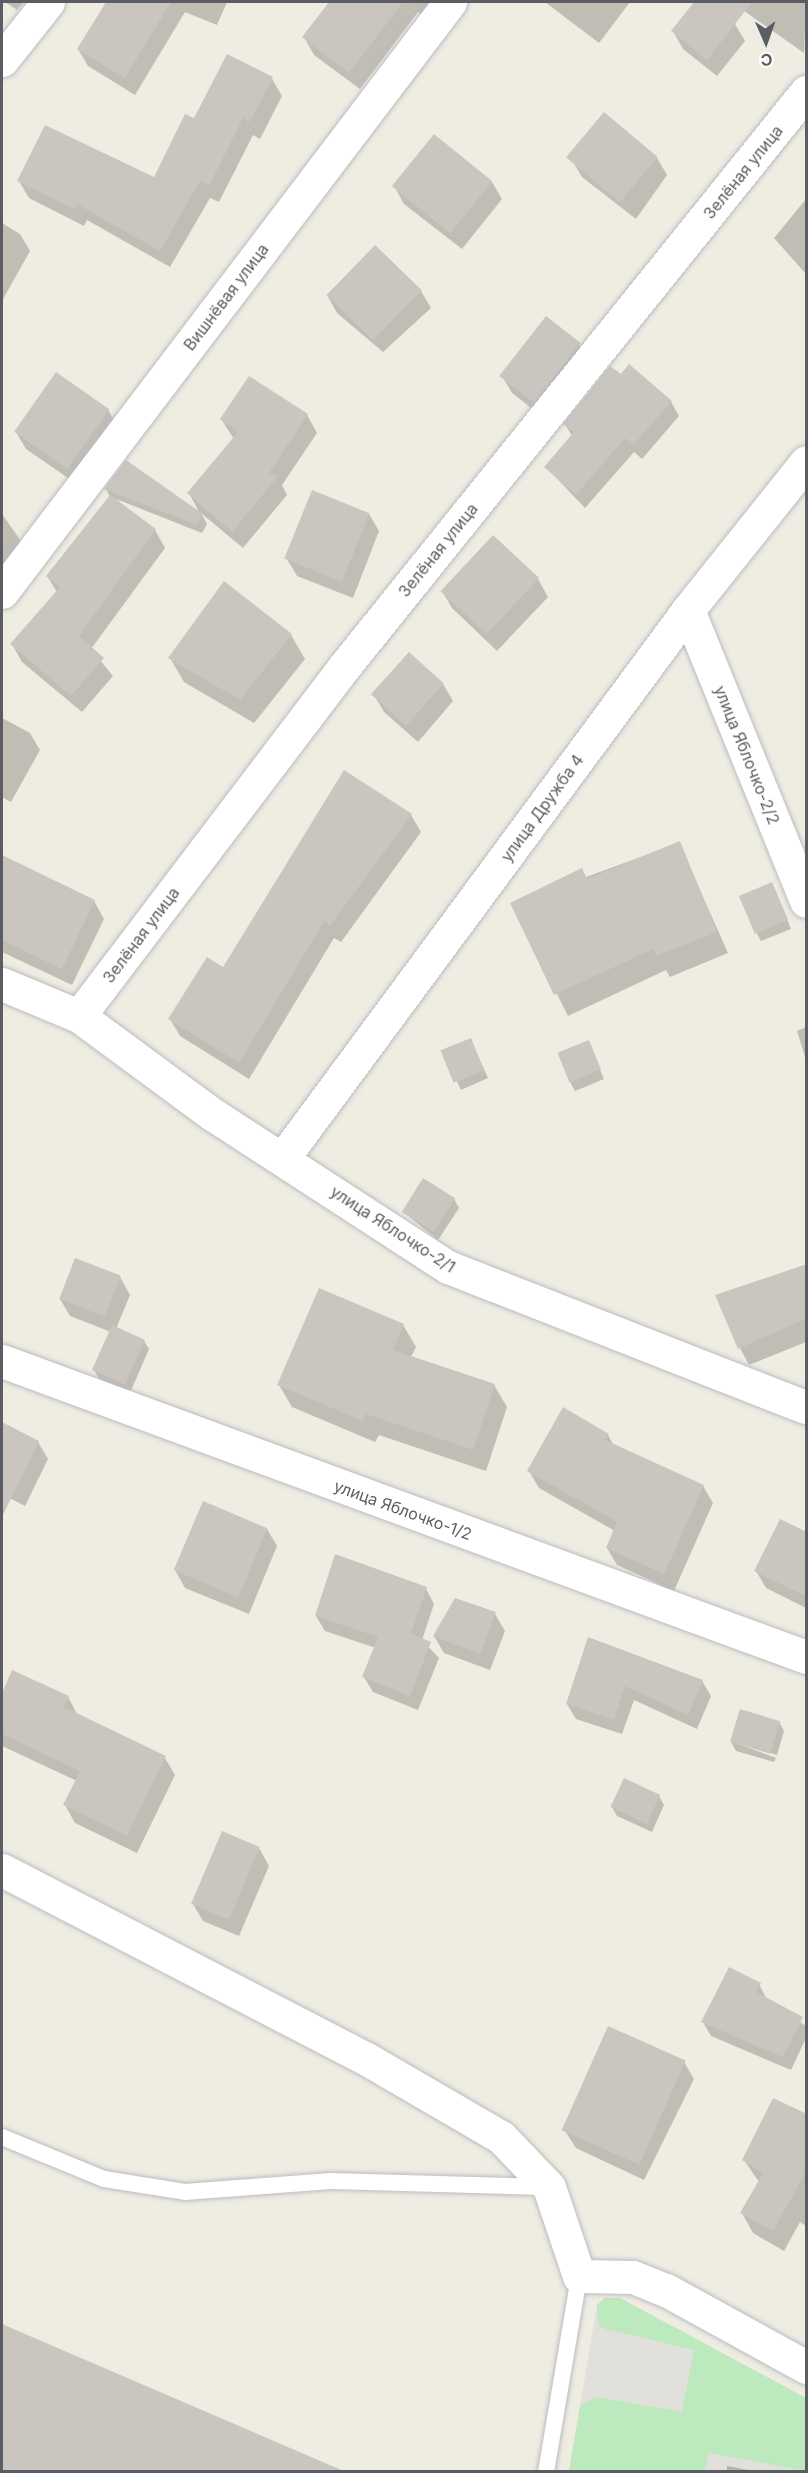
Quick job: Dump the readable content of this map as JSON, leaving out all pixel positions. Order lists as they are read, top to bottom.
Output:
{
  "streets": {
    "street": [
      "Зелёная улица",
      "Вишнёвая улица",
      "улица Яблочко-2/2",
      "улица Дружба 4",
      "улица Яблочко-2/1",
      "улица Яблочко-1/2"
    ]
  },
  "crossings": [
    ["Зелёная улица", "улица Яблочко-2/1"],
    ["улица Яблочко-2/2", "улица Дружба 4"],
    ["улица Дружба 4", "улица Яблочко-2/1"]
  ],
  "north": "bottom"
}
